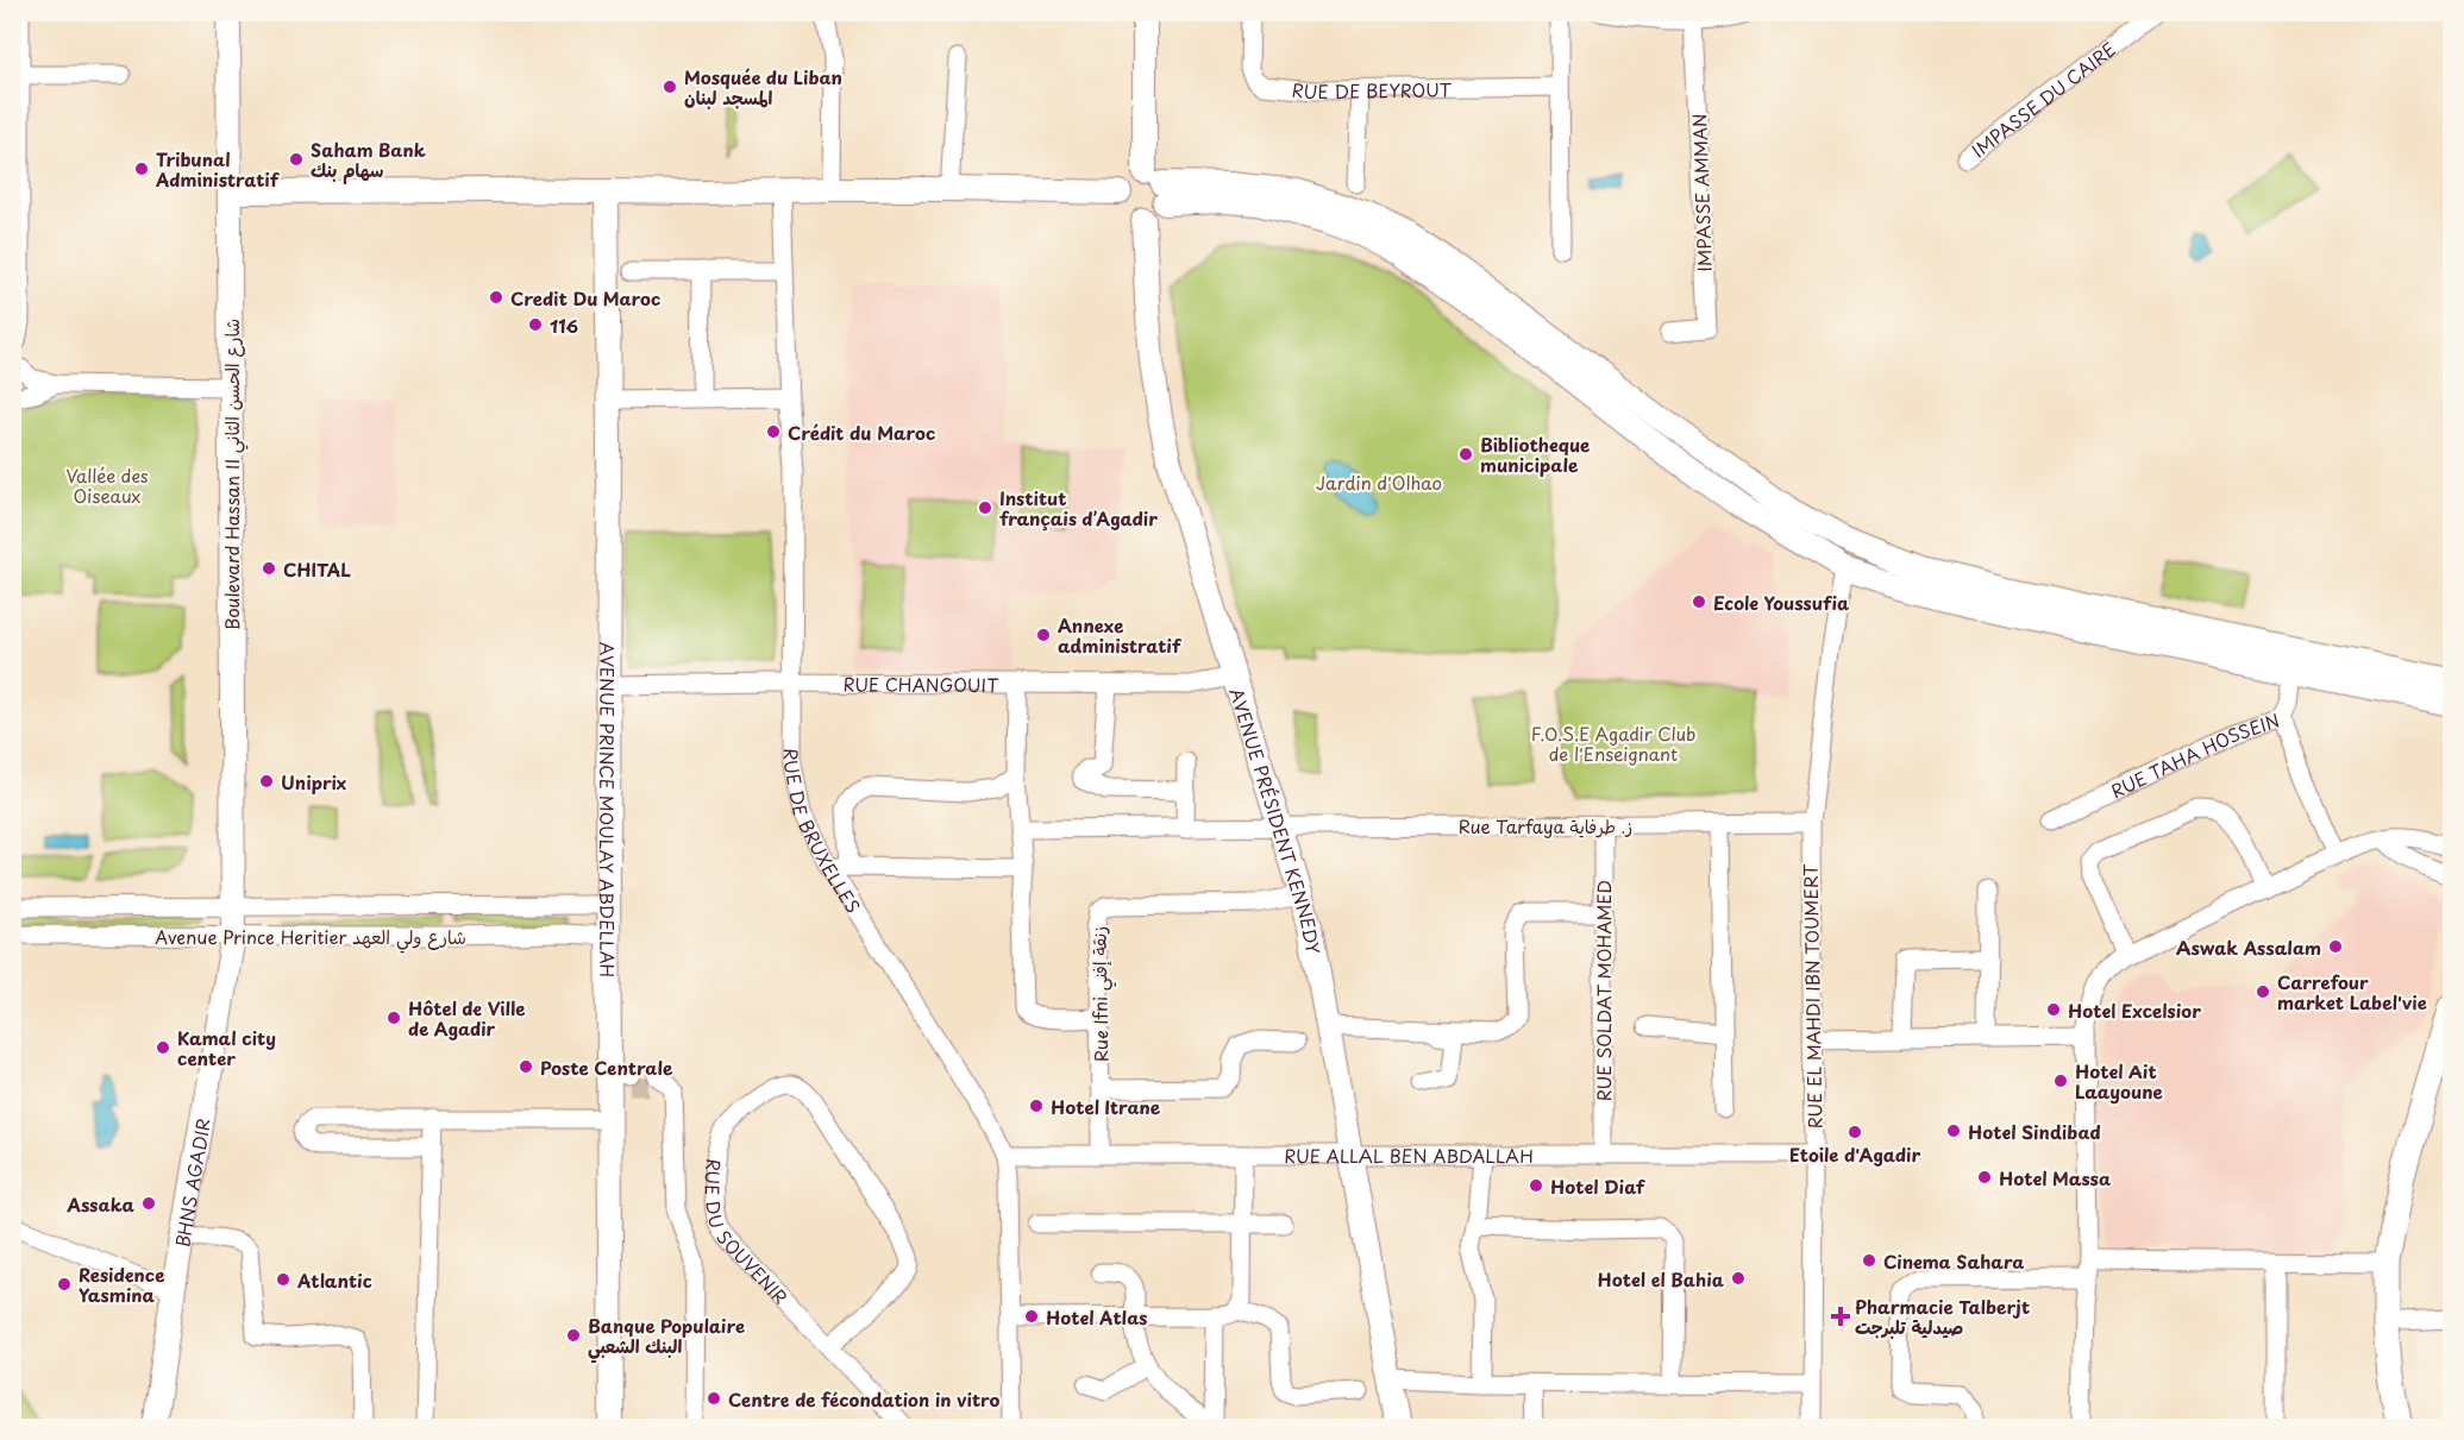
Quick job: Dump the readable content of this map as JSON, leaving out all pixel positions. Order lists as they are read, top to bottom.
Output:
{
  "streets": {
    "street": [
      "RUE DE BEYROUT",
      "IMPASSE DU CAIRE",
      "IMPASSE AMMAN",
      "Boulevard Hassan II شارع الحسن الثاني",
      "RUE CHANGOUIT",
      "RUE TAHA HOSSEIN",
      "AVENUE PRINCE MOULAY ABDELLAH",
      "AVENUE PRÉSIDENT KENNEDY",
      "Rue Tarfaya ز. طرفاية",
      "RUE DE BRUXELLES",
      "Avenue Prince Heritier شارع ولي العهد",
      "RUE SOLDAT MOHAMED",
      "Rue Ifni زنقة إفني",
      "RUE EL MAHDI IBN TOUMERT",
      "RUE ALLAL BEN ABDALLAH",
      "BHNS AGADIR",
      "RUE DU SOUVENIR"
    ]
  },
  "crossings": [
    ["Boulevard Hassan II شارع الحسن الثاني", "Avenue Prince Heritier شارع ولي العهد"],
    ["Boulevard Hassan II شارع الحسن الثاني", "BHNS AGADIR"],
    ["RUE CHANGOUIT", "AVENUE PRINCE MOULAY ABDELLAH"],
    ["RUE CHANGOUIT", "AVENUE PRÉSIDENT KENNEDY"],
    ["RUE CHANGOUIT", "RUE DE BRUXELLES"],
    ["AVENUE PRINCE MOULAY ABDELLAH", "Avenue Prince Heritier شارع ولي العهد"],
    ["AVENUE PRÉSIDENT KENNEDY", "Rue Tarfaya ز. طرفاية"],
    ["AVENUE PRÉSIDENT KENNEDY", "Rue Ifni زنقة إفني"],
    ["AVENUE PRÉSIDENT KENNEDY", "RUE ALLAL BEN ABDALLAH"],
    ["Rue Tarfaya ز. طرفاية", "RUE SOLDAT MOHAMED"],
    ["Rue Tarfaya ز. طرفاية", "RUE EL MAHDI IBN TOUMERT"],
    ["RUE DE BRUXELLES", "RUE ALLAL BEN ABDALLAH"],
    ["Avenue Prince Heritier شارع ولي العهد", "BHNS AGADIR"],
    ["RUE SOLDAT MOHAMED", "RUE ALLAL BEN ABDALLAH"],
    ["Rue Ifni زنقة إفني", "RUE ALLAL BEN ABDALLAH"],
    ["RUE EL MAHDI IBN TOUMERT", "RUE ALLAL BEN ABDALLAH"]
  ],
  "parks": ["Vallée des Oiseaux", "Jardin d'Olhao", "F.O.S.E Agadir Club de l'Enseignant"],
  "places": {
    "other": [
      "Mosquée du Liban المسجد لبنان",
      "Saham Bank سهام بنك",
      "Tribunal Administratif",
      "Credit Du Maroc",
      "116",
      "Crédit du Maroc",
      "Bibliotheque municipale",
      "Institut français d’Agadir",
      "CHITAL",
      "Ecole Youssufia",
      "Annexe administratif",
      "Uniprix",
      "Aswak Assalam",
      "Carrefour market Label'vie",
      "Hotel Excelsior",
      "Hôtel de Ville de Agadir",
      "Kamal city center",
      "Poste Centrale",
      "Hotel Ait Laayoune",
      "Hotel Itrane",
      "Hotel Sindibad",
      "Etoile d'Agadir",
      "Hotel Massa",
      "Hotel Diaf",
      "Assaka",
      "Cinema Sahara",
      "Hotel el Bahia",
      "Atlantic",
      "Residence Yasmina",
      "Hotel Atlas",
      "Banque Populaire البنك الشعبي",
      "Centre de fécondation in vitro"
    ],
    "health": ["Pharmacie Talberjt صيدلية تلبرجت"]
  }
}
